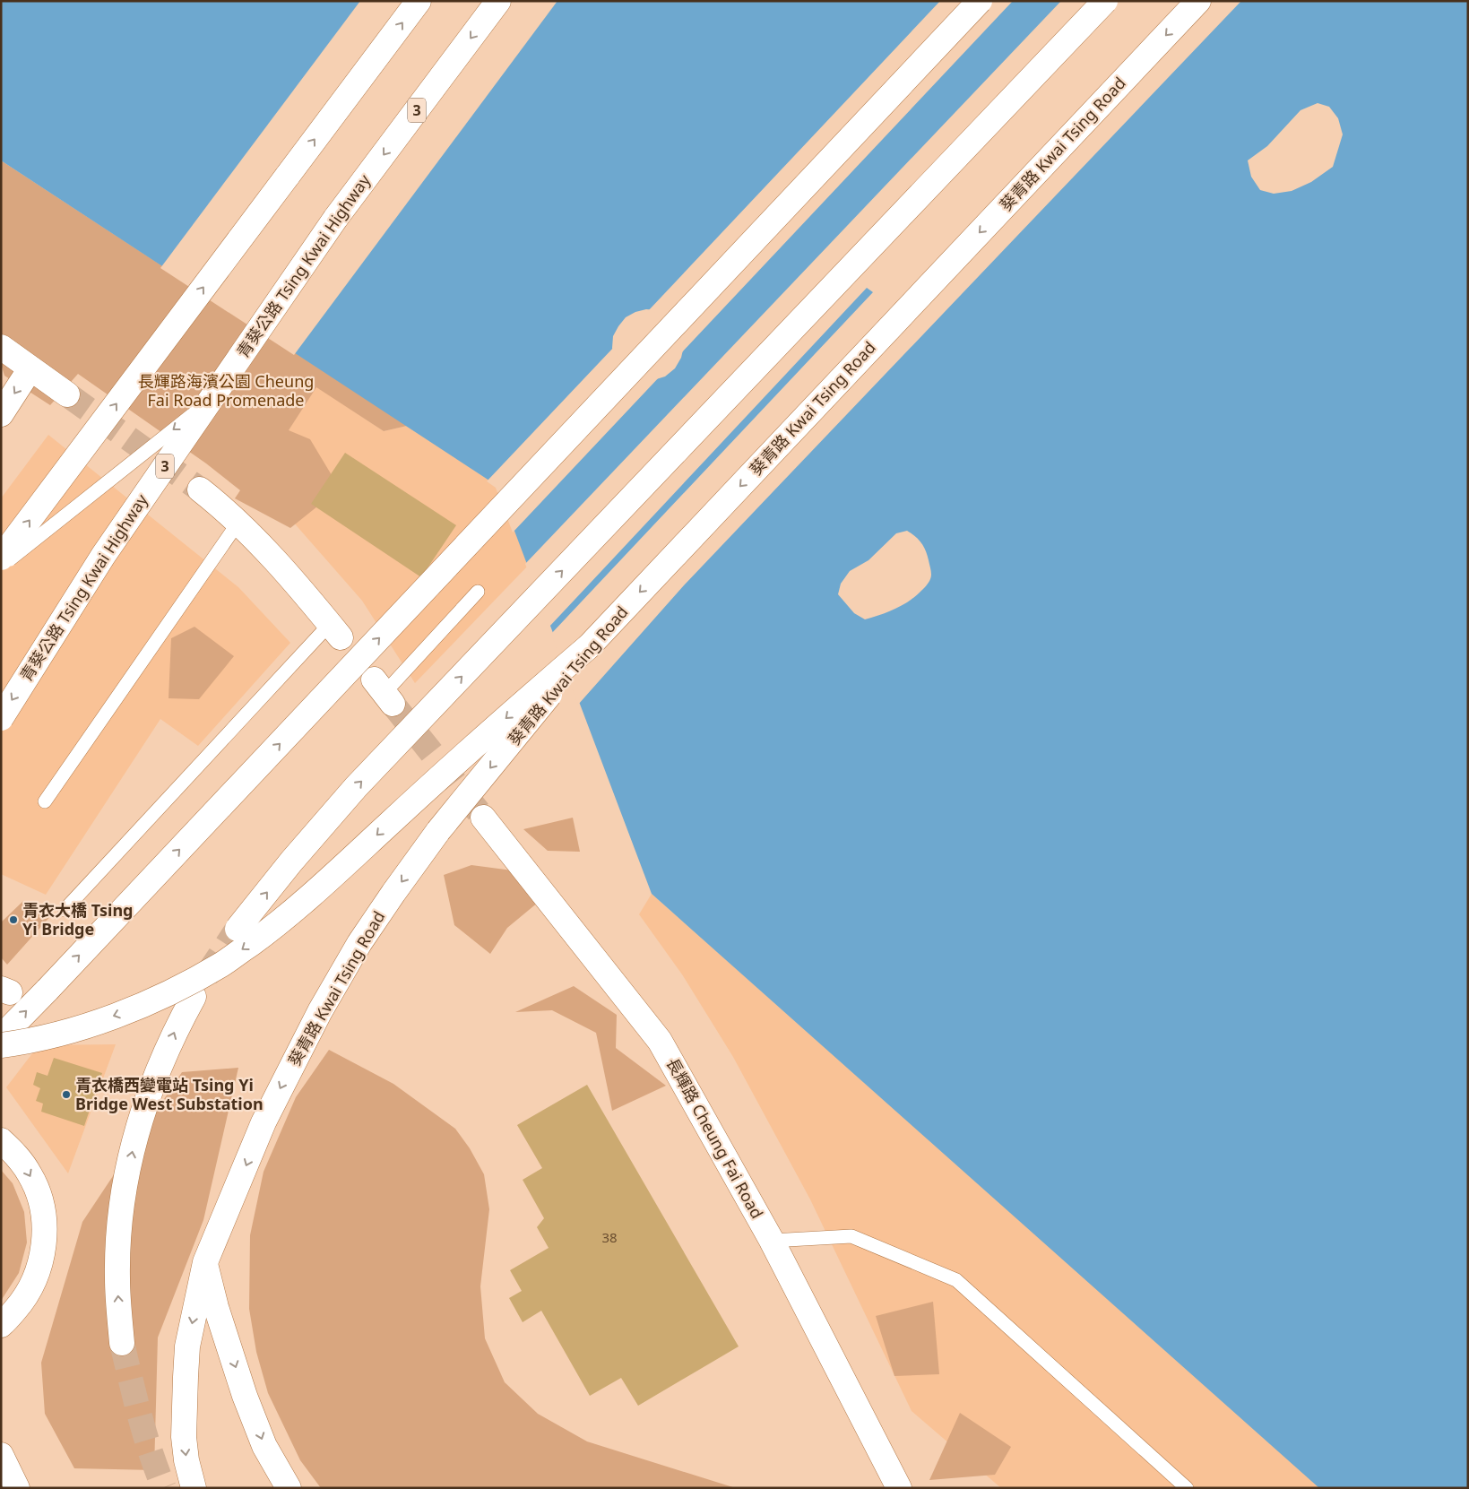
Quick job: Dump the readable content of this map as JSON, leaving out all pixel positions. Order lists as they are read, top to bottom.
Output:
{
  "streets": {
    "main road": [
      "3",
      "葵青路 Kwai Tsing Road",
      "青葵公路 Tsing Kwai Highway",
      "長輝路 Cheung Fai Road"
    ]
  },
  "parks": ["長輝路海濱公園 Cheung Fai Road Promenade"],
  "places": ["青衣大橋 Tsing Yi Bridge", "青衣橋西變電站 Tsing Yi Bridge West Substation"],
  "house_numbers": ["38"]
}
